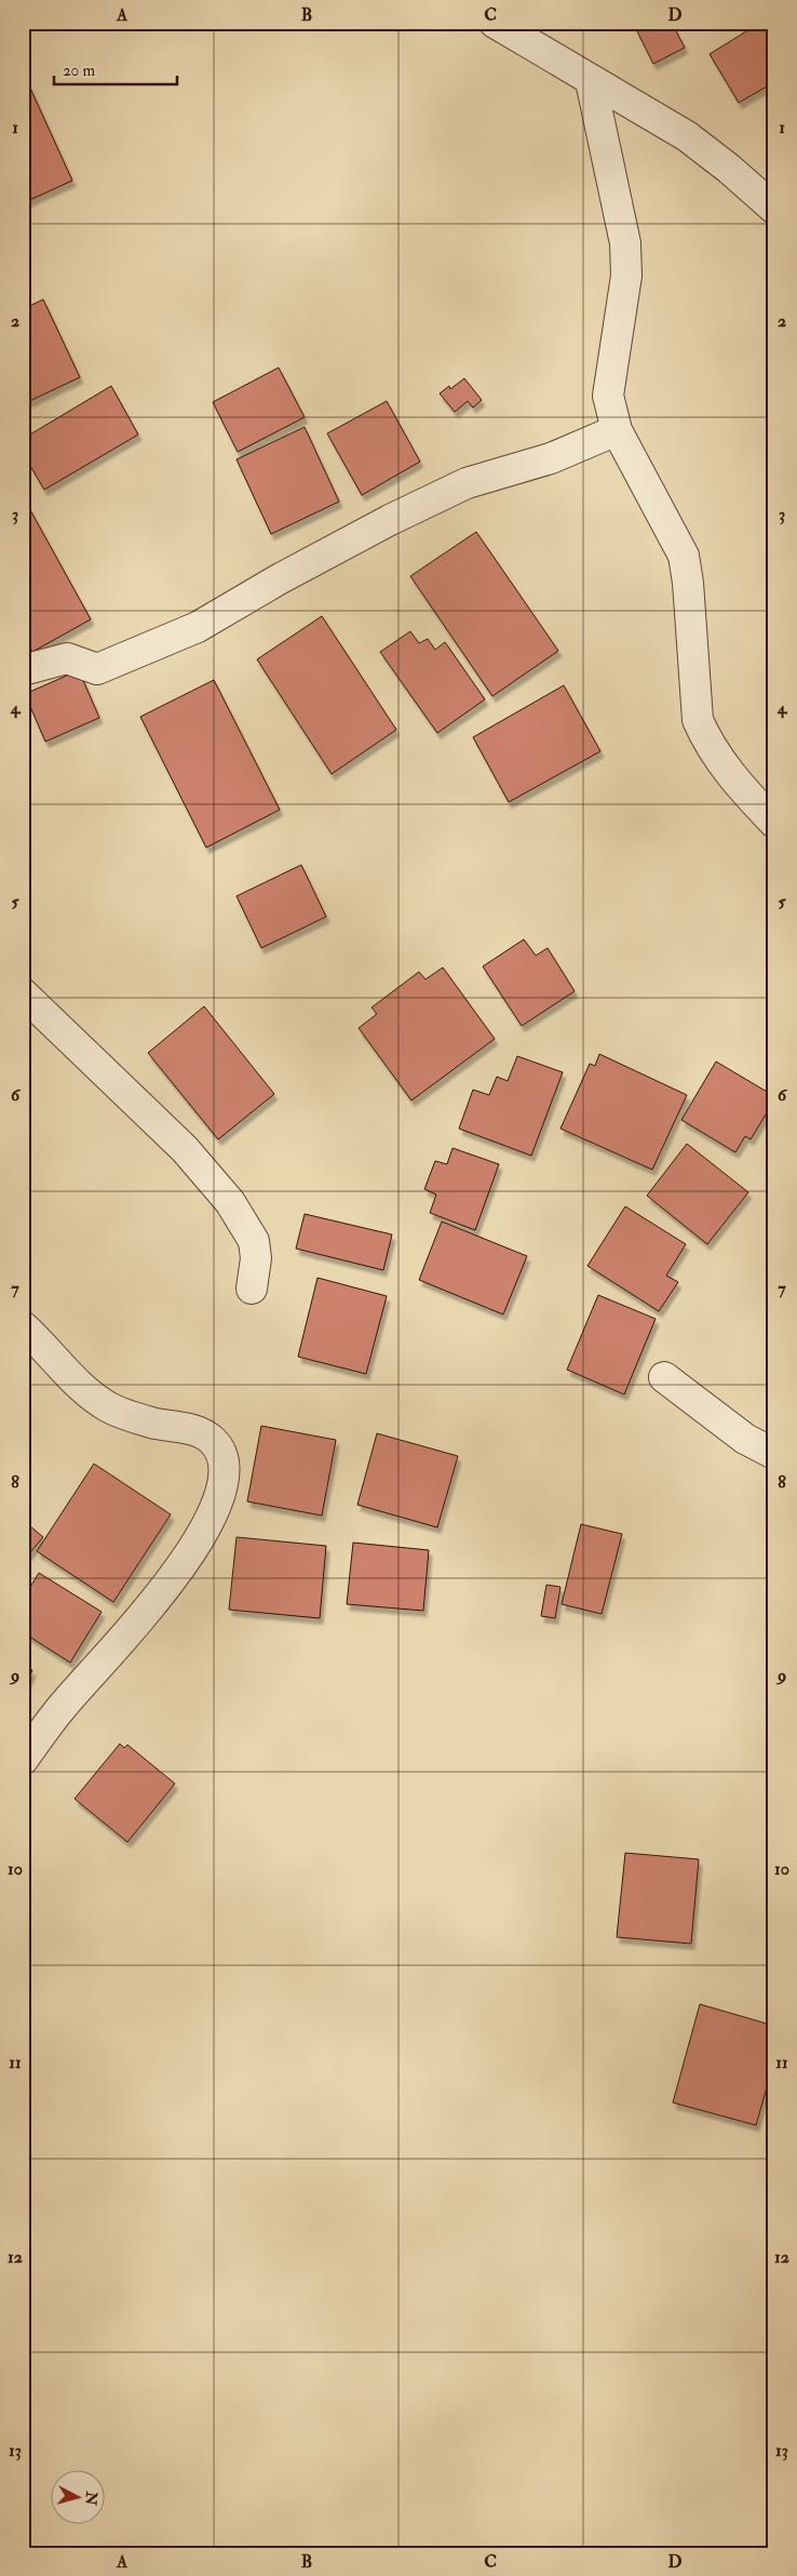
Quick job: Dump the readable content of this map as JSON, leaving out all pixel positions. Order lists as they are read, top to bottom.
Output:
{
  "scale_bar": "20 m",
  "north": "right",
  "grid": {
    "columns": [
      "A",
      "B",
      "C",
      "D"
    ],
    "rows": [
      "1",
      "2",
      "3",
      "4",
      "5",
      "6",
      "7",
      "8",
      "9",
      "10",
      "11",
      "12",
      "13"
    ]
  }
}
